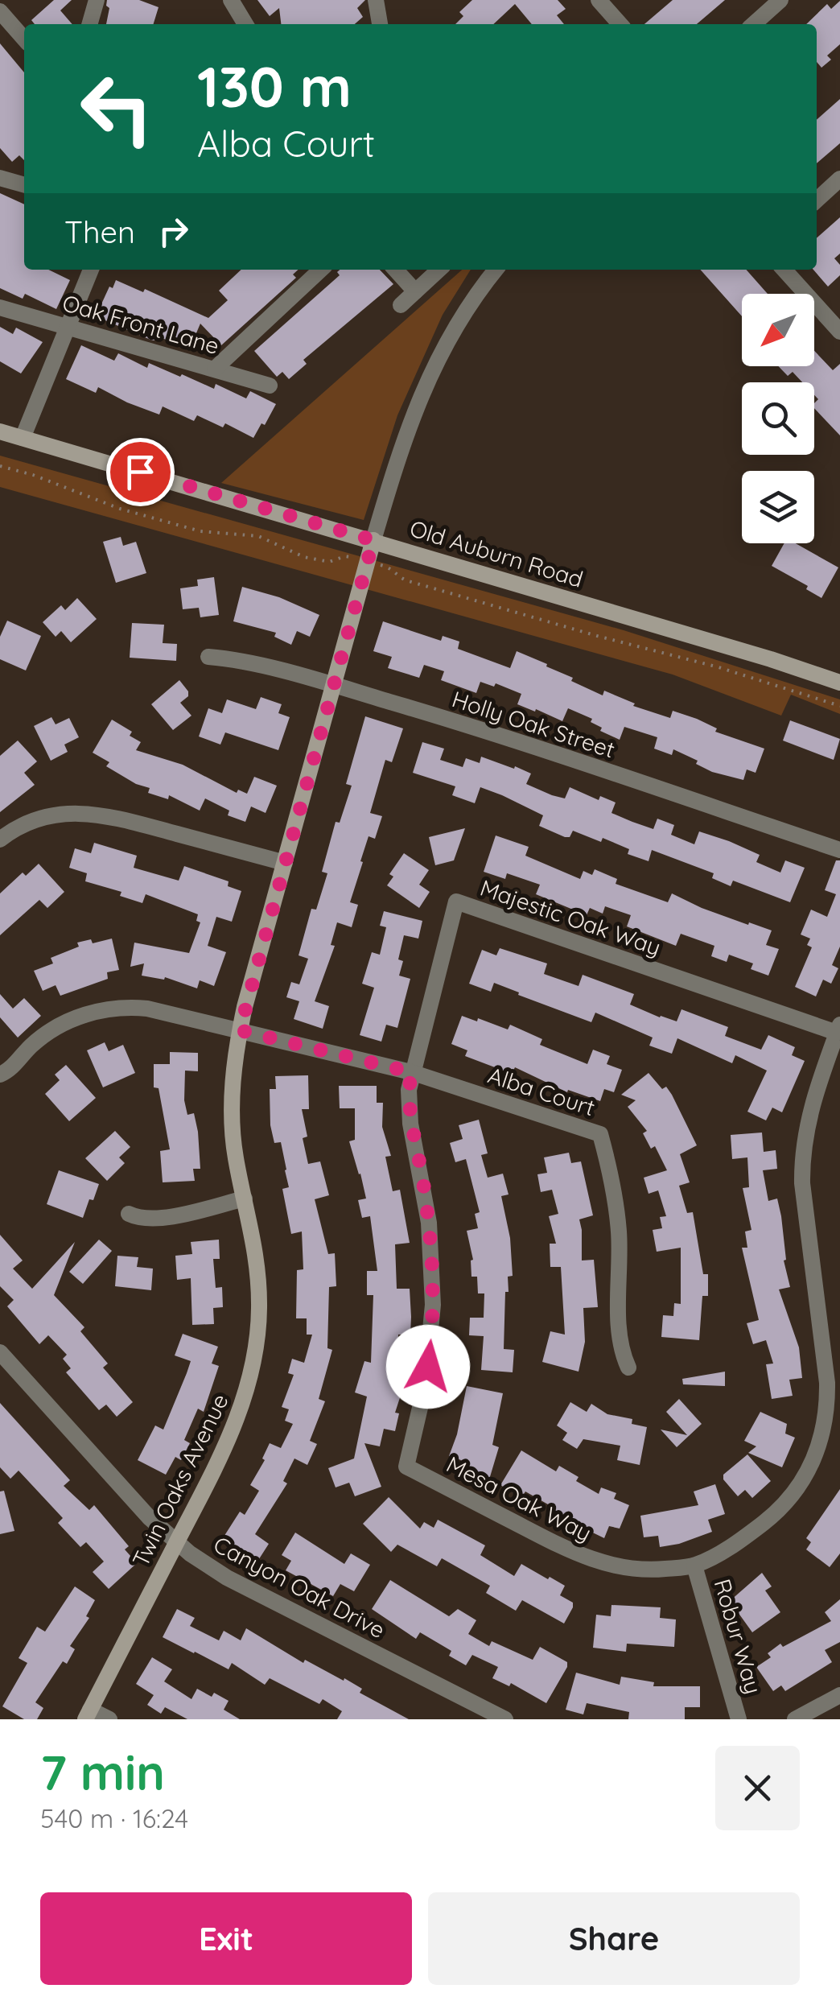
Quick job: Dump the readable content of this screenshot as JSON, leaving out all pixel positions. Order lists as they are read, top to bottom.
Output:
{
  "streets": {
    "street": [
      "Oak Front Lane",
      "Old Auburn Road",
      "Holly Oak Street",
      "Majestic Oak Way",
      "Alba Court",
      "Twin Oaks Avenue",
      "Mesa Oak Way",
      "Canyon Oak Drive",
      "Robur Way"
    ]
  },
  "crossings": [
    ["Old Auburn Road", "Twin Oaks Avenue"],
    ["Holly Oak Street", "Twin Oaks Avenue"],
    ["Majestic Oak Way", "Alba Court"],
    ["Majestic Oak Way", "Mesa Oak Way"],
    ["Alba Court", "Twin Oaks Avenue"],
    ["Alba Court", "Mesa Oak Way"],
    ["Twin Oaks Avenue", "Canyon Oak Drive"],
    ["Mesa Oak Way", "Robur Way"]
  ],
  "north": "bottom left",
  "page": {
    "turn": ["130 m", "Alba Court"],
    "then": "Then",
    "heading": ["7 min", "540 m · 16:24"],
    "buttons": ["Exit", "Share"]
  }
}
